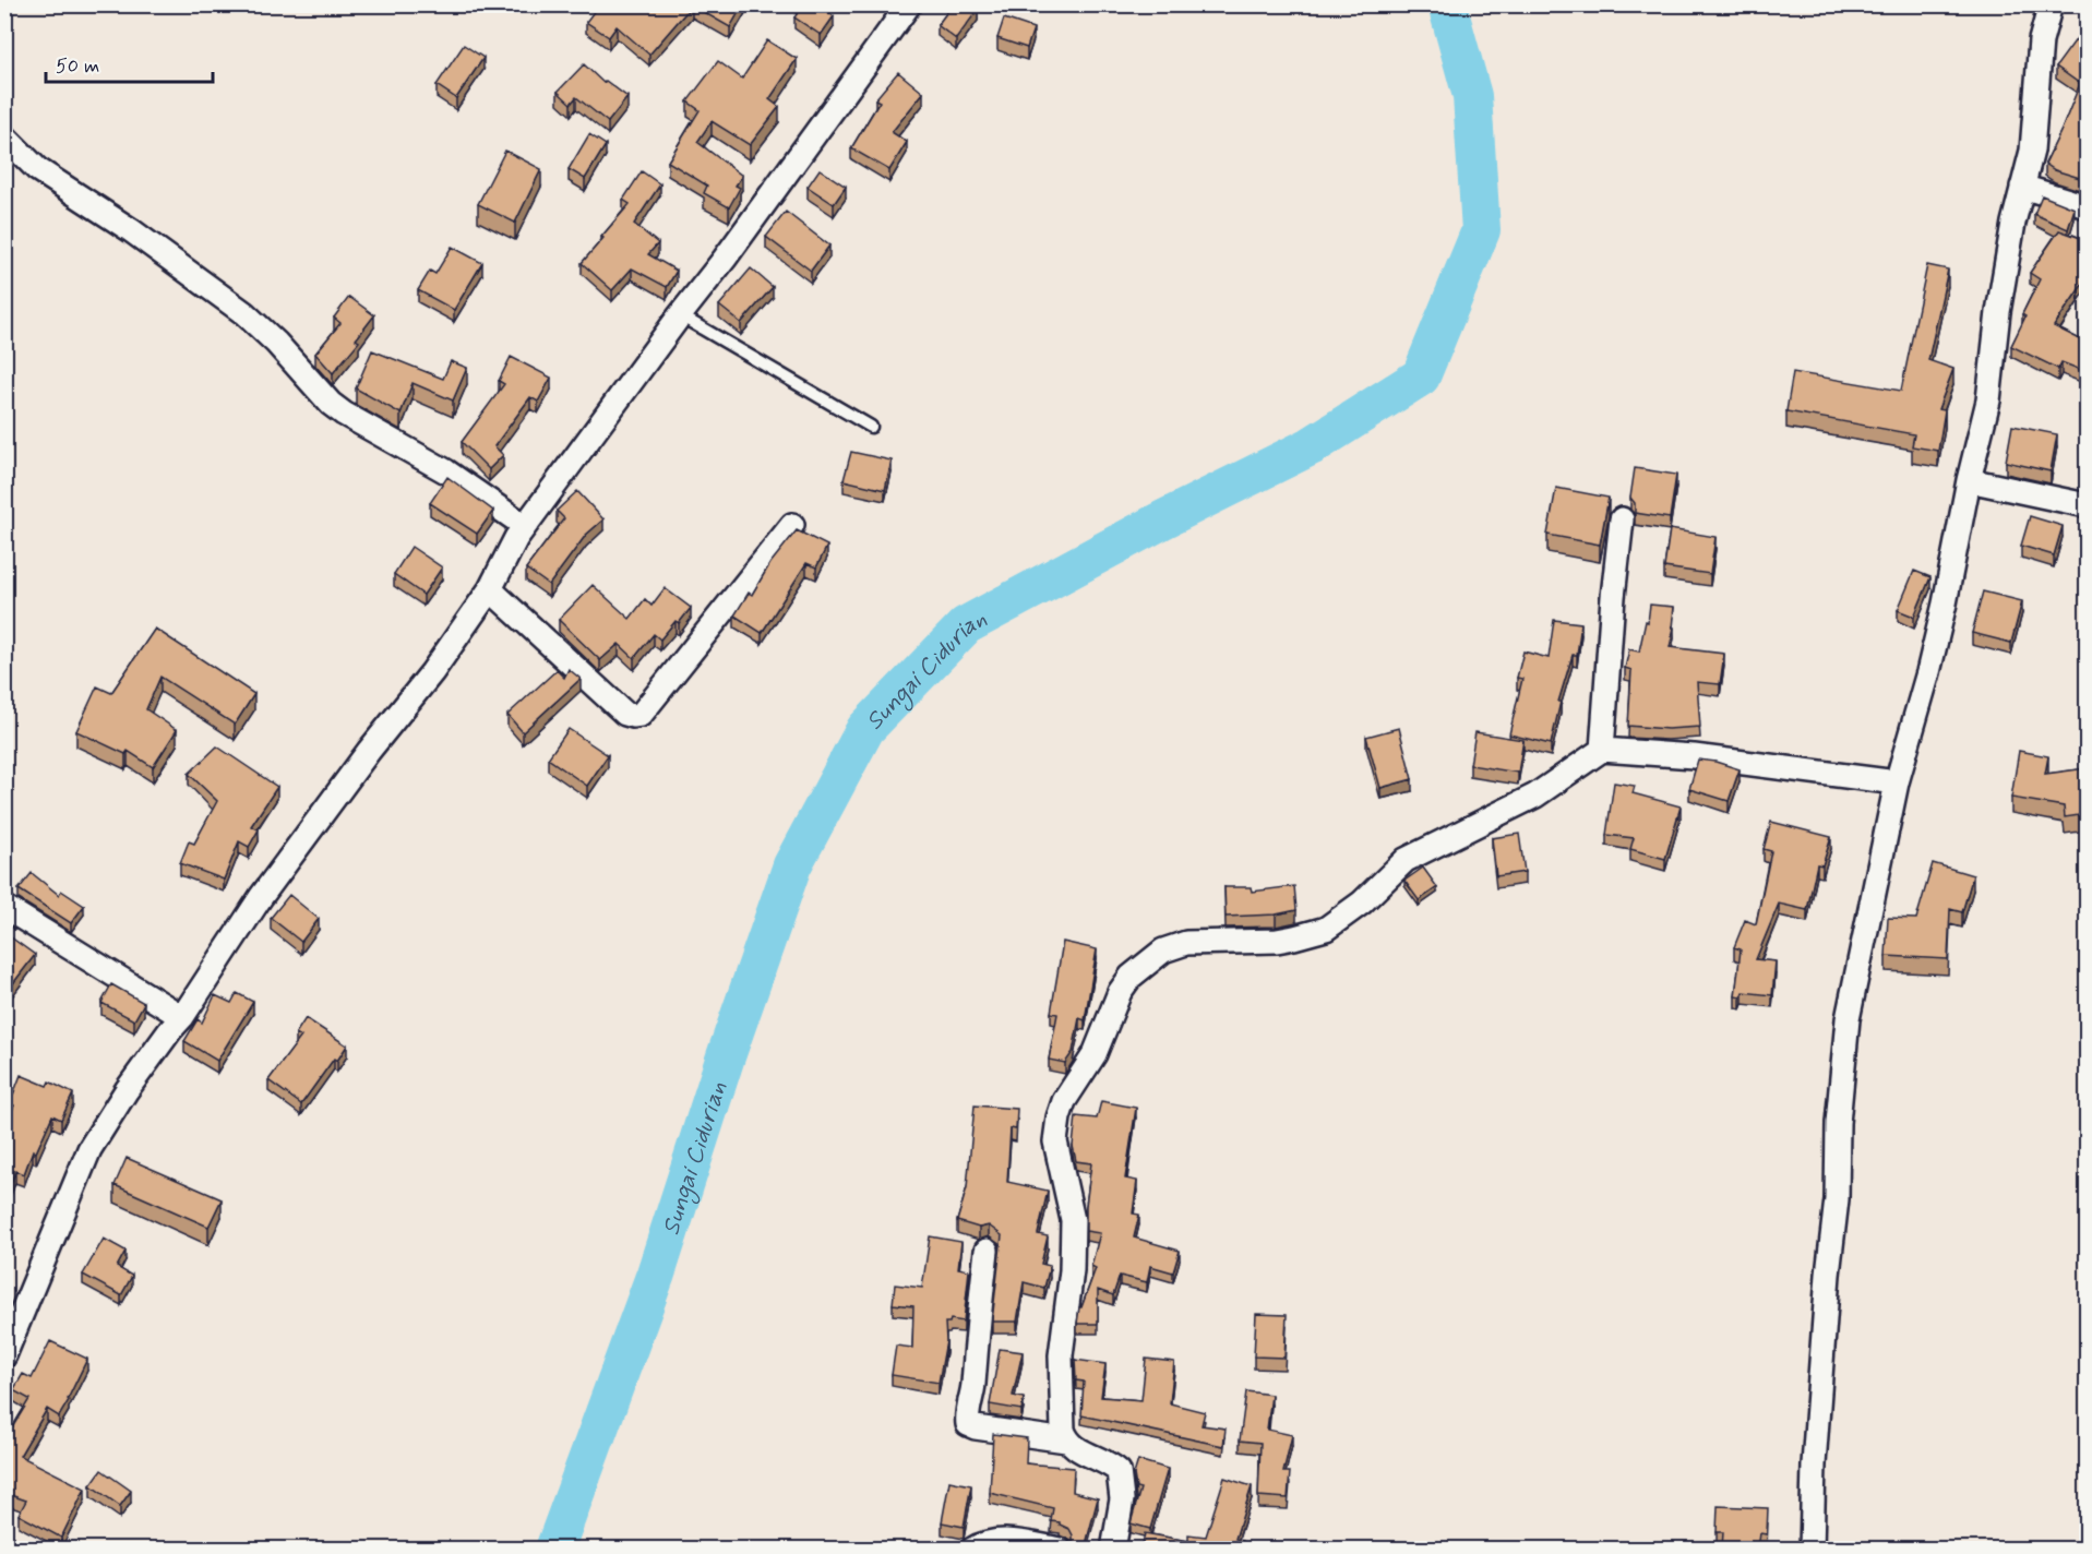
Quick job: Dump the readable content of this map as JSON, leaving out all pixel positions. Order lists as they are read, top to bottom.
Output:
{
  "water": ["Sungai Cidurian"],
  "scale_bar": "50 m"
}
